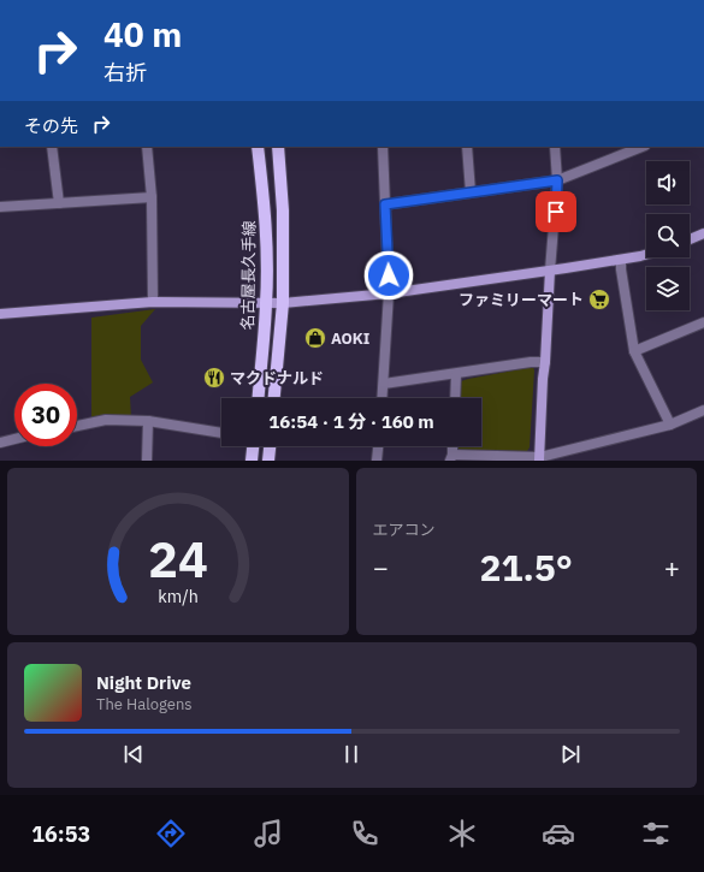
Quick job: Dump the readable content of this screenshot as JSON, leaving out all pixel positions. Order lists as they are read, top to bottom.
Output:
{
  "streets": {
    "main road": ["名古屋長久手線"]
  },
  "places": {
    "supermarket": ["ファミリーマート"],
    "shop": ["AOKI"],
    "restaurant": ["マクドナルド"]
  },
  "page": {
    "turn": ["40 m", "右折"],
    "then": "その先",
    "limit": "30",
    "trip": "16:54 · 1 分 · 160 m",
    "tile": "エアコン",
    "heat": ["−", "21.5°", "+"],
    "song": ["Night Drive", "The Halogens"],
    "tabs": "16:53",
    "gauge": ["24", "km/h"]
  }
}
